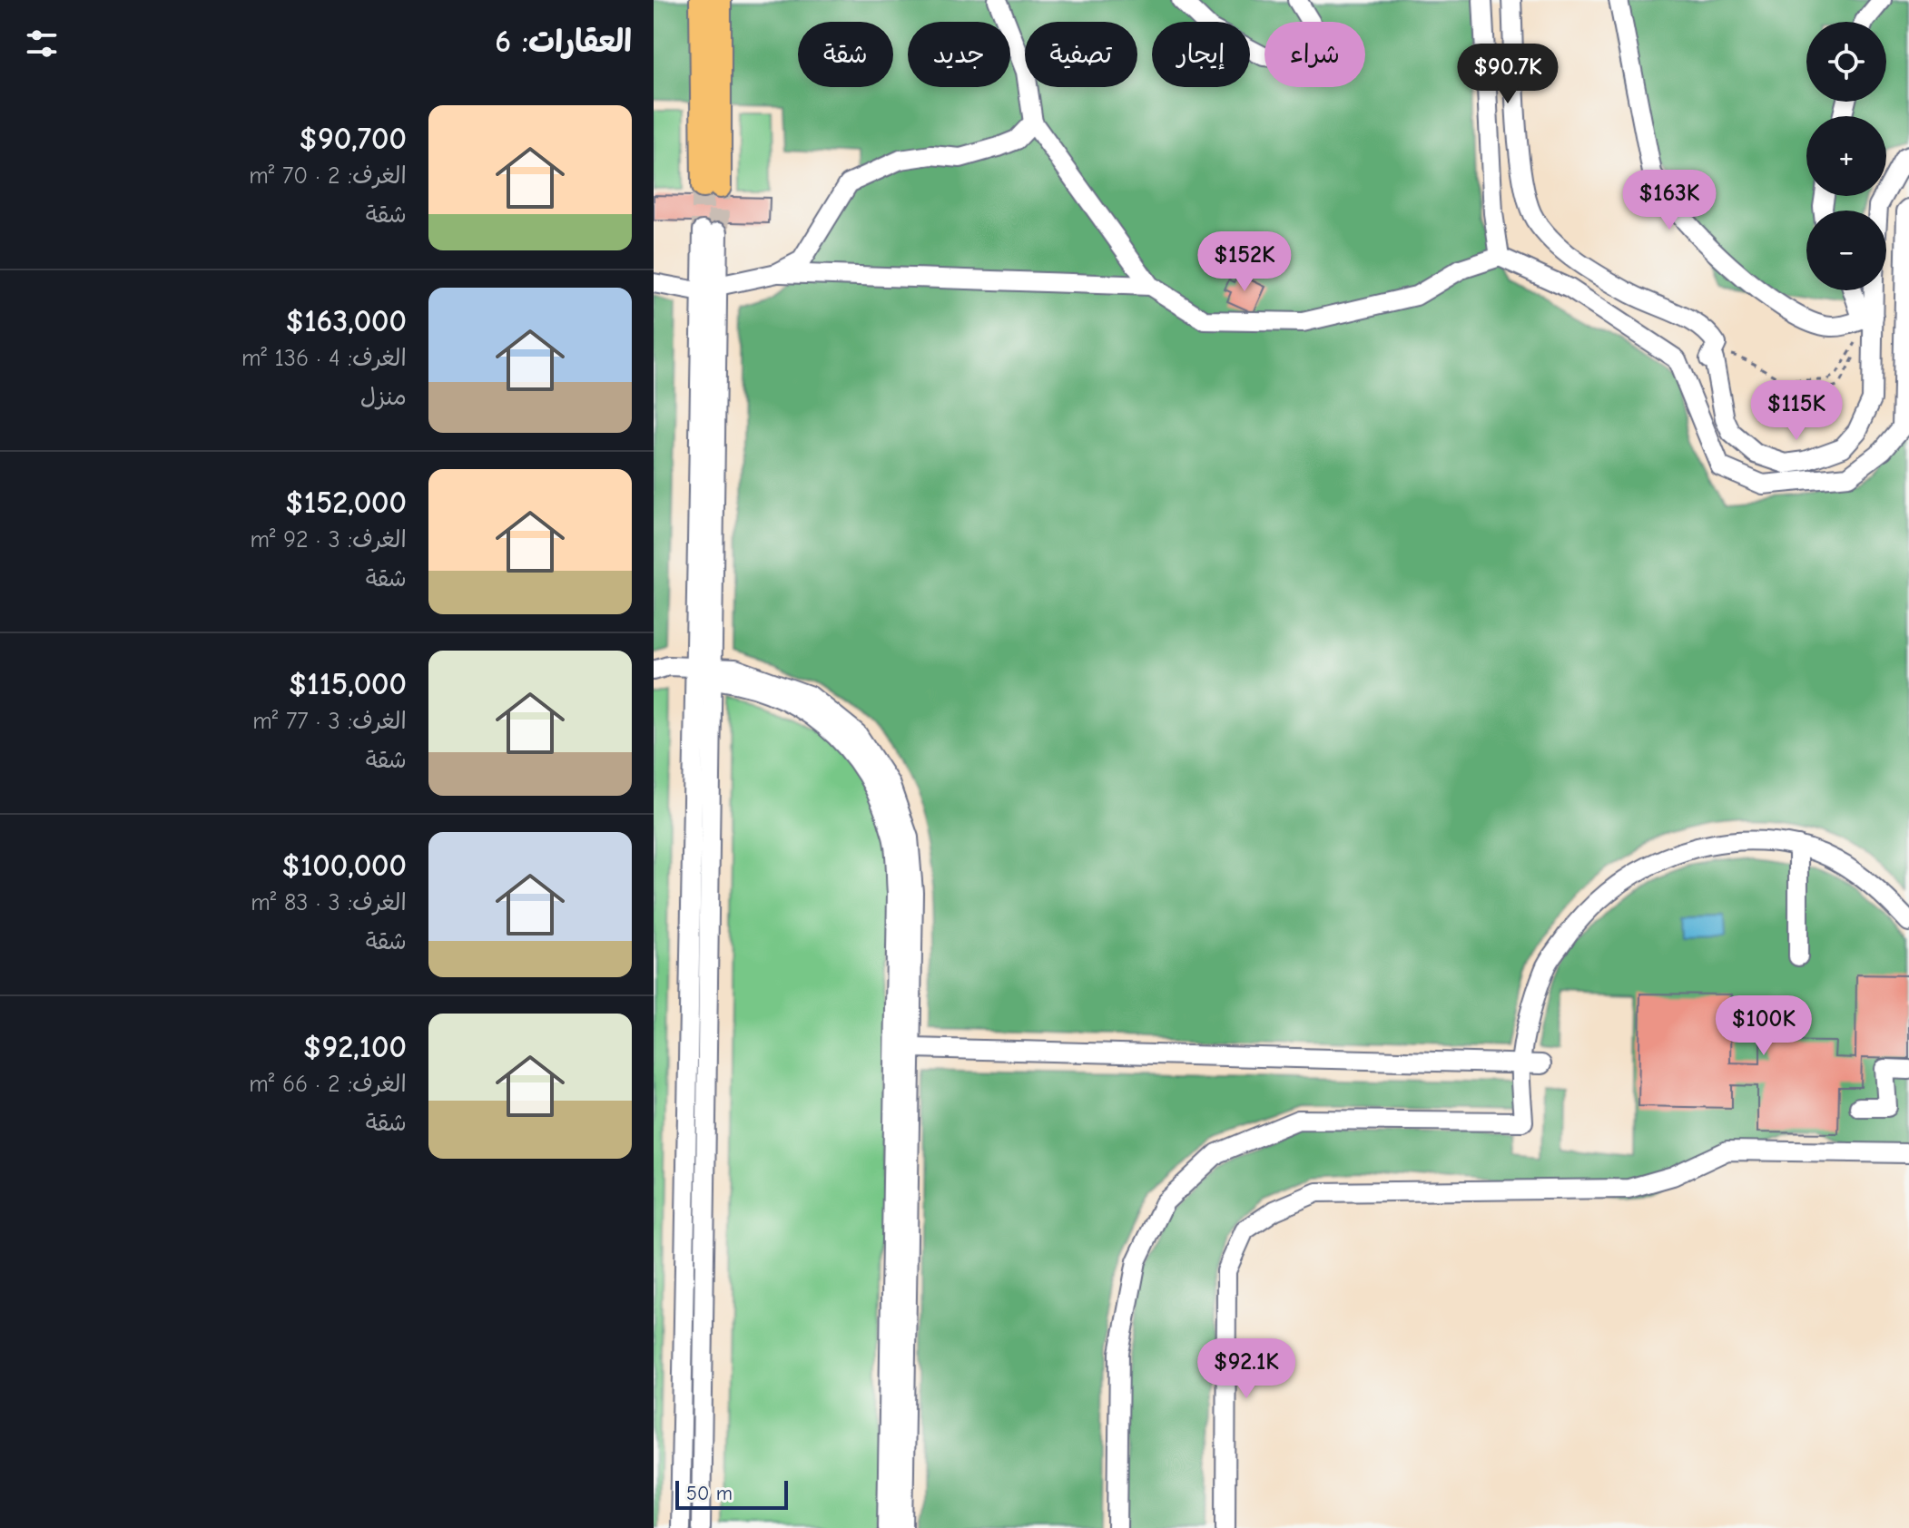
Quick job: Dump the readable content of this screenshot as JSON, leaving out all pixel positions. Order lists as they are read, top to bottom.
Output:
{
  "scale_bar": "50 m",
  "page": {
    "heading": "العقارات: 6",
    "map_buttons": ["+", "−"],
    "chip": [
      "شراء",
      "إيجار",
      "تصفية",
      "جديد",
      "شقة"
    ],
    "price": [
      "$90.7K",
      "$163K",
      "$152K",
      "$115K",
      "$100K",
      "$92.1K"
    ],
    "list": [
      {
        "name": "$90,700",
        "note": "الغرف: 2 · 70 m² · شقة"
      },
      {
        "name": "$163,000",
        "note": "الغرف: 4 · 136 m² · منزل"
      },
      {
        "name": "$152,000",
        "note": "الغرف: 3 · 92 m² · شقة"
      },
      {
        "name": "$115,000",
        "note": "الغرف: 3 · 77 m² · شقة"
      },
      {
        "name": "$100,000",
        "note": "الغرف: 3 · 83 m² · شقة"
      },
      {
        "name": "$92,100",
        "note": "الغرف: 2 · 66 m² · شقة"
      }
    ],
    "scale": "50 m"
  }
}
